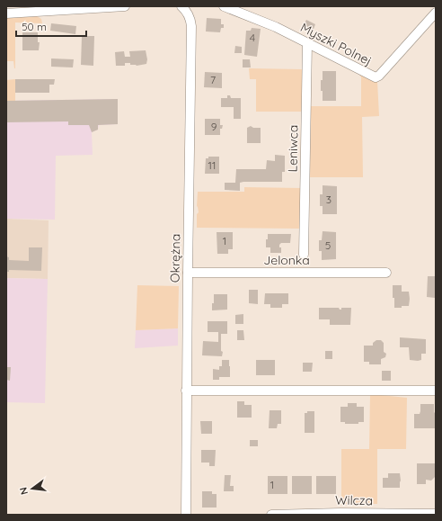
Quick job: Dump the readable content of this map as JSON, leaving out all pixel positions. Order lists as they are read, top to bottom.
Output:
{
  "streets": {
    "street": [
      "Myszki Polnej",
      "Leniwca",
      "Okrężna",
      "Jelonka",
      "Wilcza"
    ]
  },
  "crossings": [
    ["Myszki Polnej", "Leniwca"],
    ["Okrężna", "Jelonka"]
  ],
  "house_numbers": [
    "4",
    "7",
    "9",
    "11",
    "3",
    "1",
    "5",
    "1"
  ],
  "scale_bar": "50 m",
  "north": "left"
}
